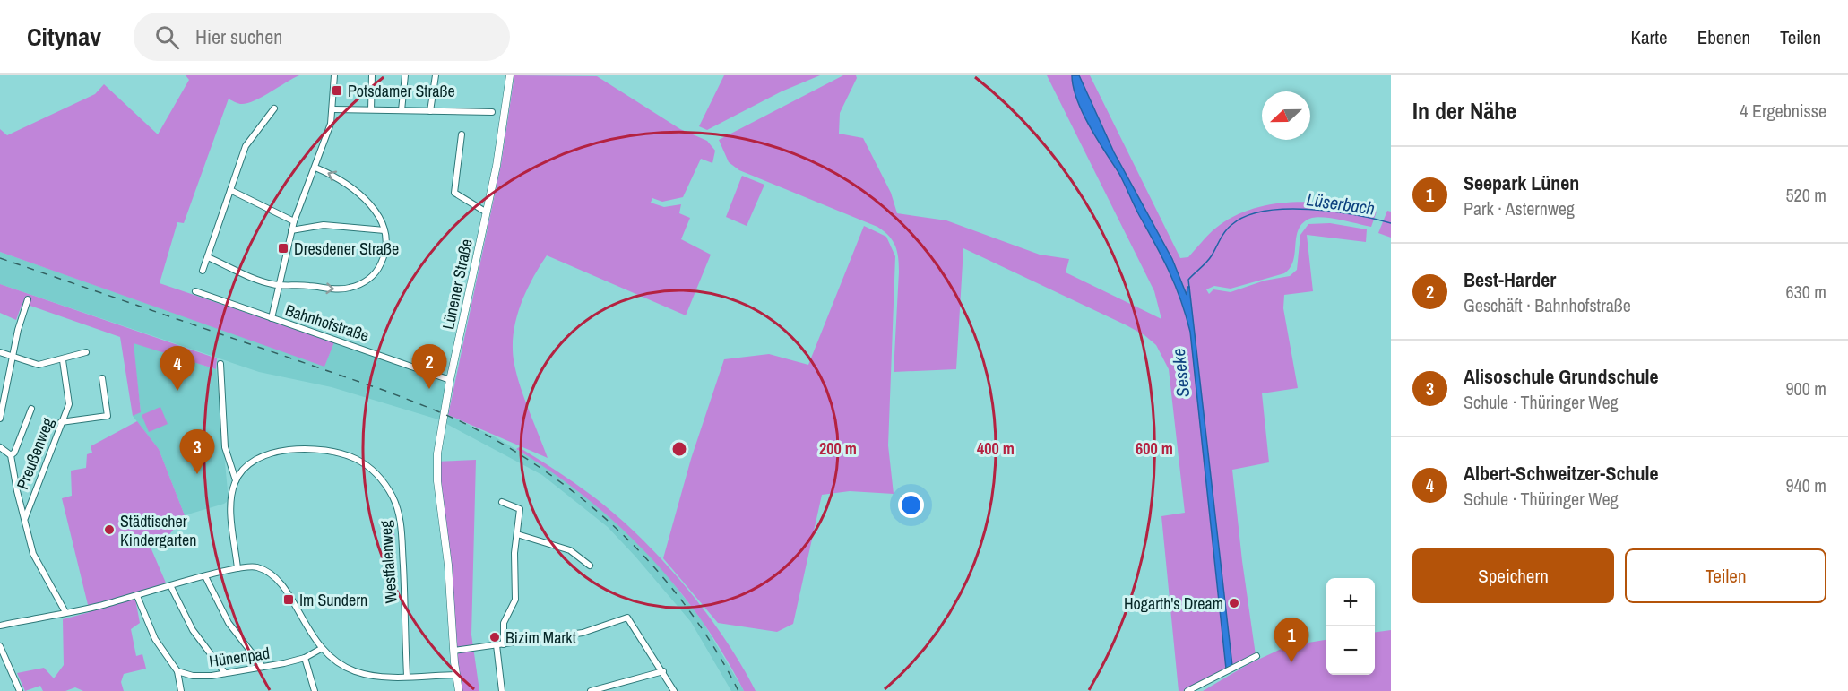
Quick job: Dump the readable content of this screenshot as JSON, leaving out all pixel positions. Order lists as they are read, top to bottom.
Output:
{
  "streets": {
    "main road": ["Lünener Straße"],
    "street": [
      "Bahnhofstraße",
      "Preußenweg",
      "Westfalenweg",
      "Hünenpad"
    ]
  },
  "crossings": [
    ["Lünener Straße", "Bahnhofstraße"]
  ],
  "water": ["Lüserbach", "Seseke"],
  "places": {
    "transit": ["Potsdamer Straße", "Dresdener Straße", "Im Sundern"],
    "other": ["Städtischer Kindergarten", "Hogarth's Dream", "Bizim Markt"]
  },
  "north": "left",
  "page": {
    "header": "Citynav",
    "search": "Hier suchen",
    "nav": ["Karte", "Ebenen", "Teilen"],
    "heading": ["In der Nähe", "4 Ergebnisse"],
    "list": [
      {
        "mark": "1",
        "name": "Seepark Lünen",
        "note": "Park · Asternweg",
        "value": "520 m"
      },
      {
        "mark": "2",
        "name": "Best-Harder",
        "note": "Geschäft · Bahnhofstraße",
        "value": "630 m"
      },
      {
        "mark": "3",
        "name": "Alisoschule Grundschule",
        "note": "Schule · Thüringer Weg",
        "value": "900 m"
      },
      {
        "mark": "4",
        "name": "Albert-Schweitzer-Schule",
        "note": "Schule · Thüringer Weg",
        "value": "940 m"
      }
    ],
    "pins": [
      "2",
      "4",
      "3",
      "1"
    ],
    "buttons": ["Speichern", "Teilen"],
    "map_buttons": ["+", "−"]
  },
  "rings": ["200 m", "400 m", "600 m"]
}
